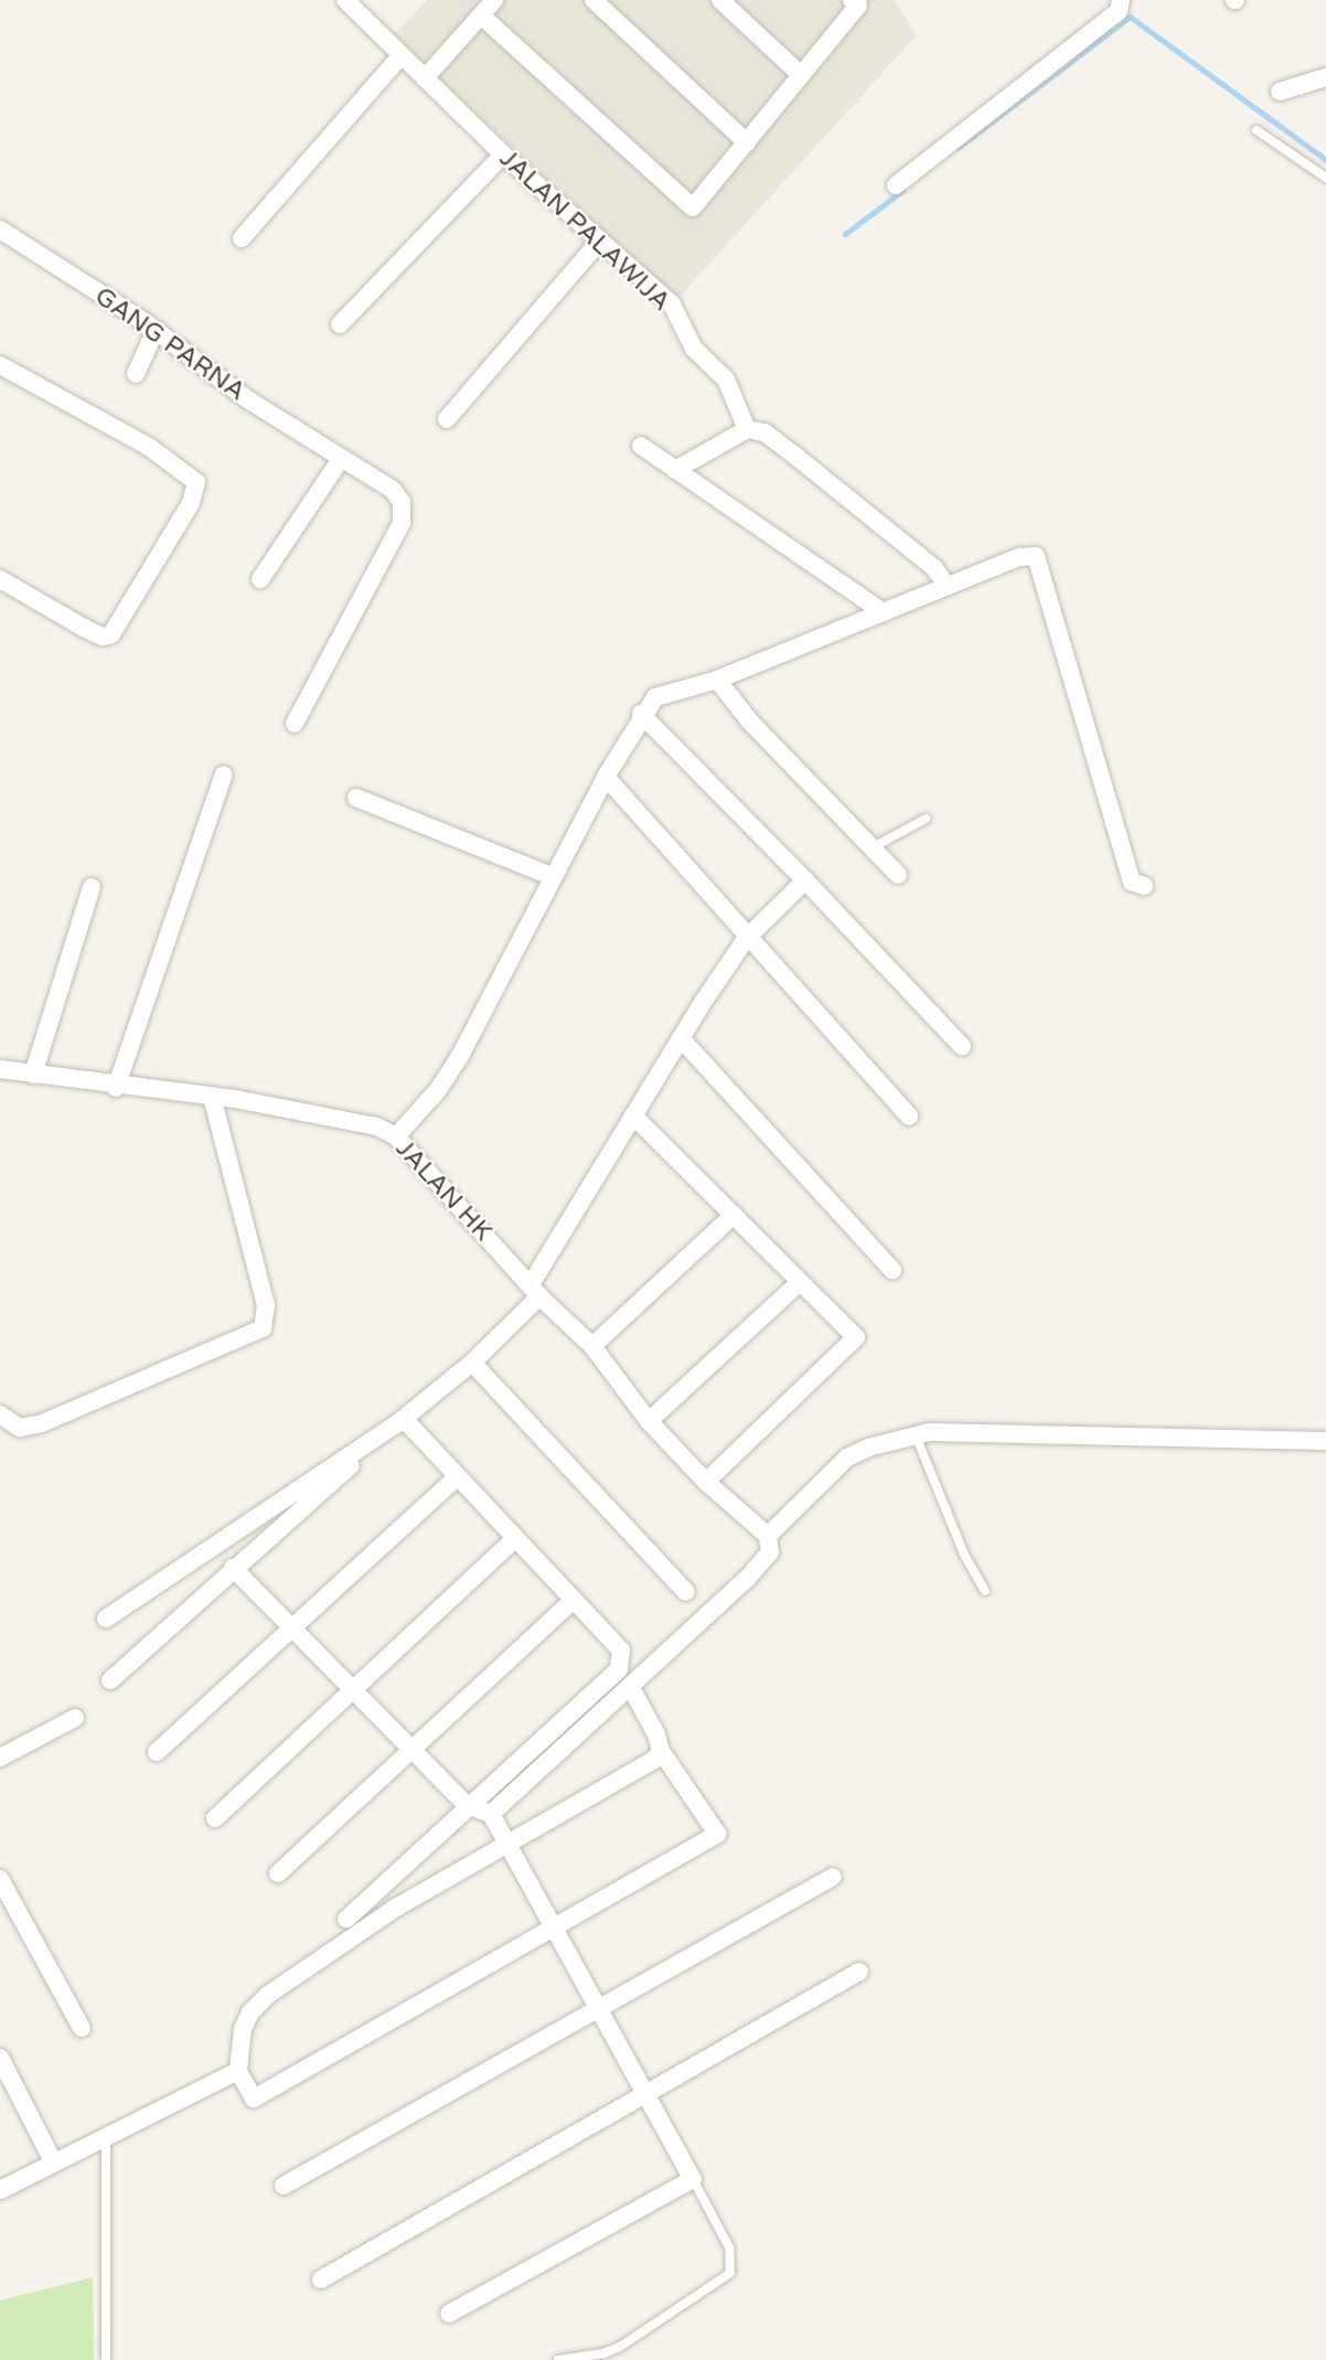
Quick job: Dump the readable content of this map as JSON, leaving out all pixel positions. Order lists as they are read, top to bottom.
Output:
{
  "streets": {
    "street": ["JALAN PALAWIJA", "GANG PARNA", "JALAN HK"]
  }
}
